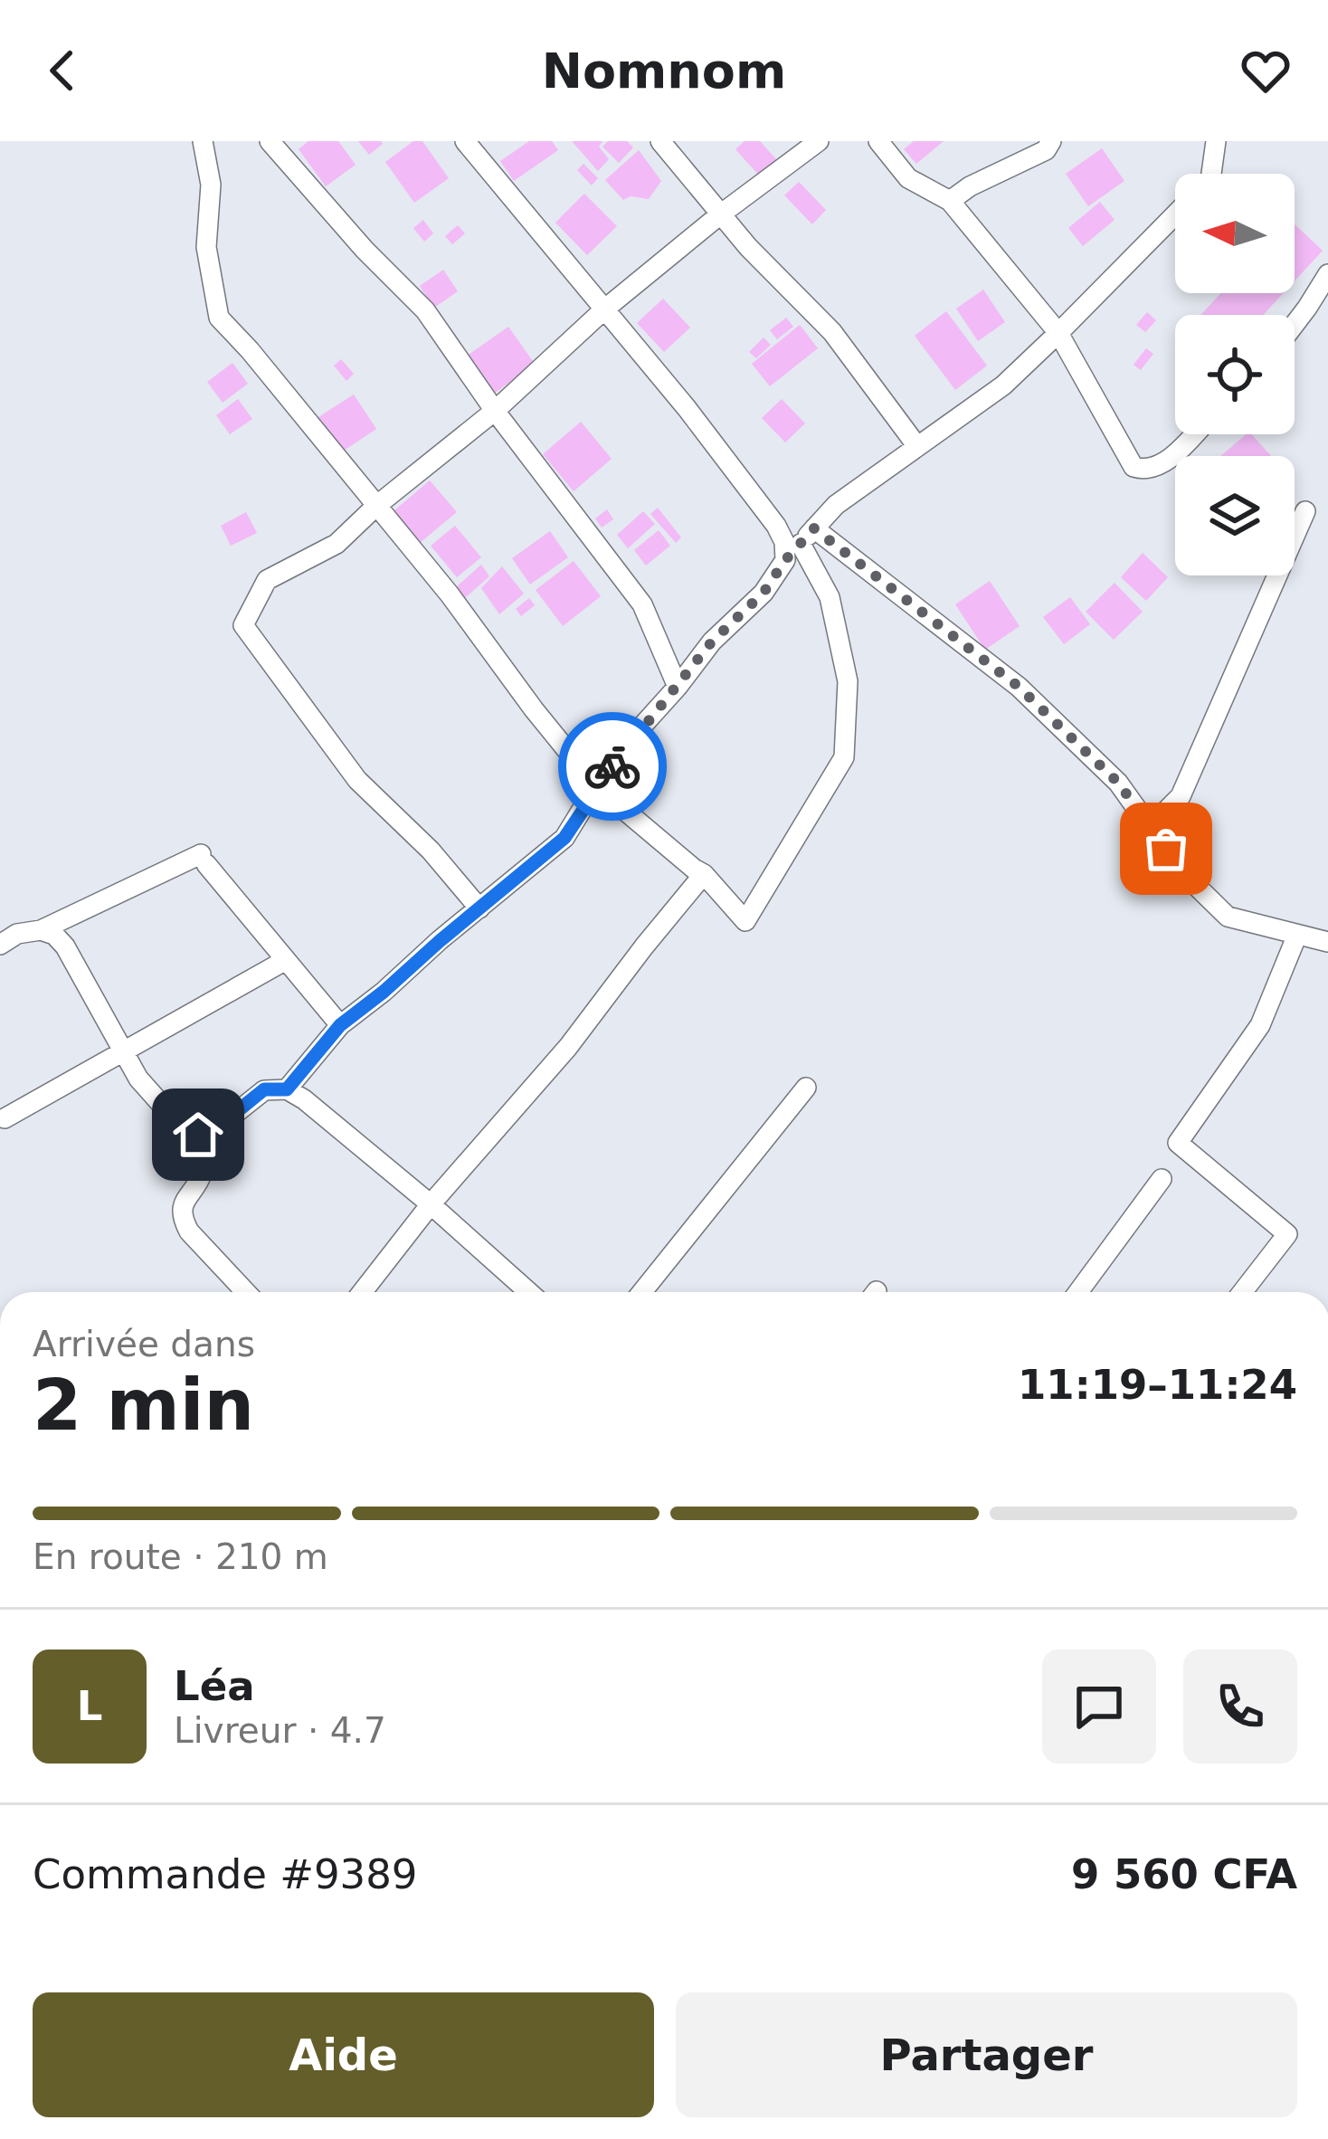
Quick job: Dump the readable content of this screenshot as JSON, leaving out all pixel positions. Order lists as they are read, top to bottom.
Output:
{
  "north": "left",
  "page": {
    "header": "Nomnom",
    "heading": ["2 min", "Arrivée dans", "11:19–11:24"],
    "panel": [
      "Léa",
      "Livreur · 4.7",
      "Commande #9389",
      "9 560 CFA"
    ],
    "bar": "En route · 210 m",
    "round": "L",
    "buttons": ["Aide", "Partager"]
  }
}
